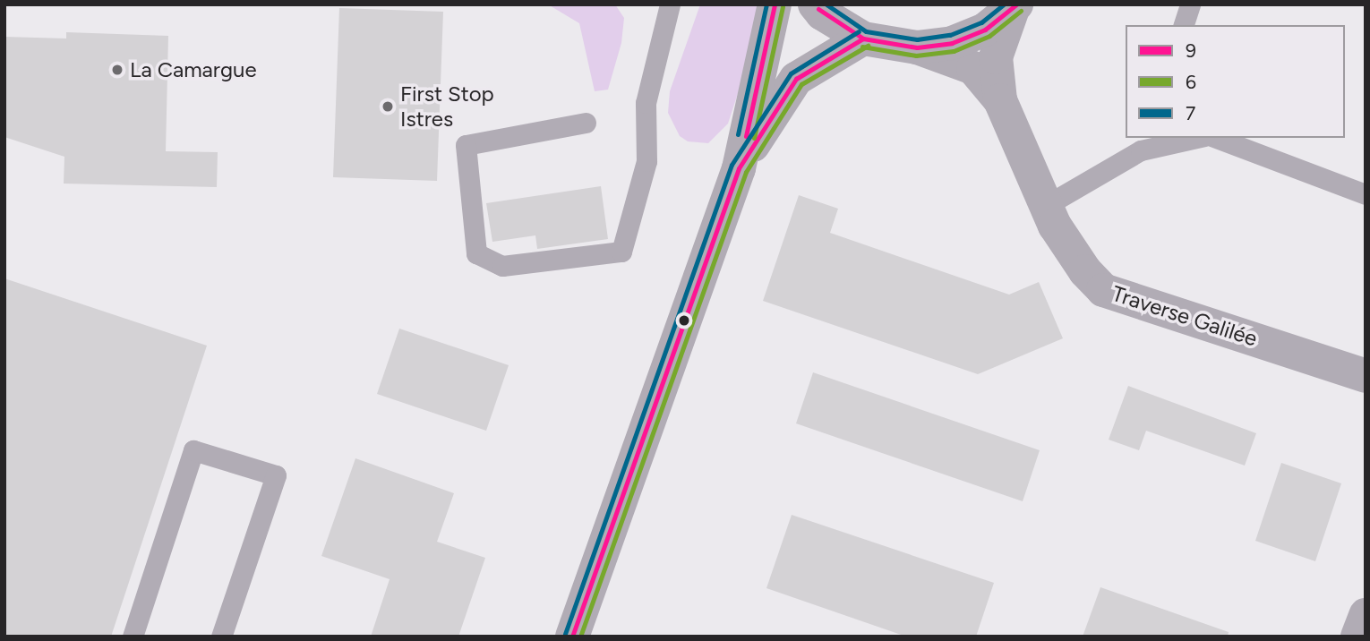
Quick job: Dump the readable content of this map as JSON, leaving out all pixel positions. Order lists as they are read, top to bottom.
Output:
{
  "streets": {
    "street": ["Traverse Galilée"]
  },
  "places": ["La Camargue", "First Stop Istres"],
  "lines": ["transit line 9", "transit line 7", "transit line 6"],
  "legend": ["9", "6", "7"]
}
